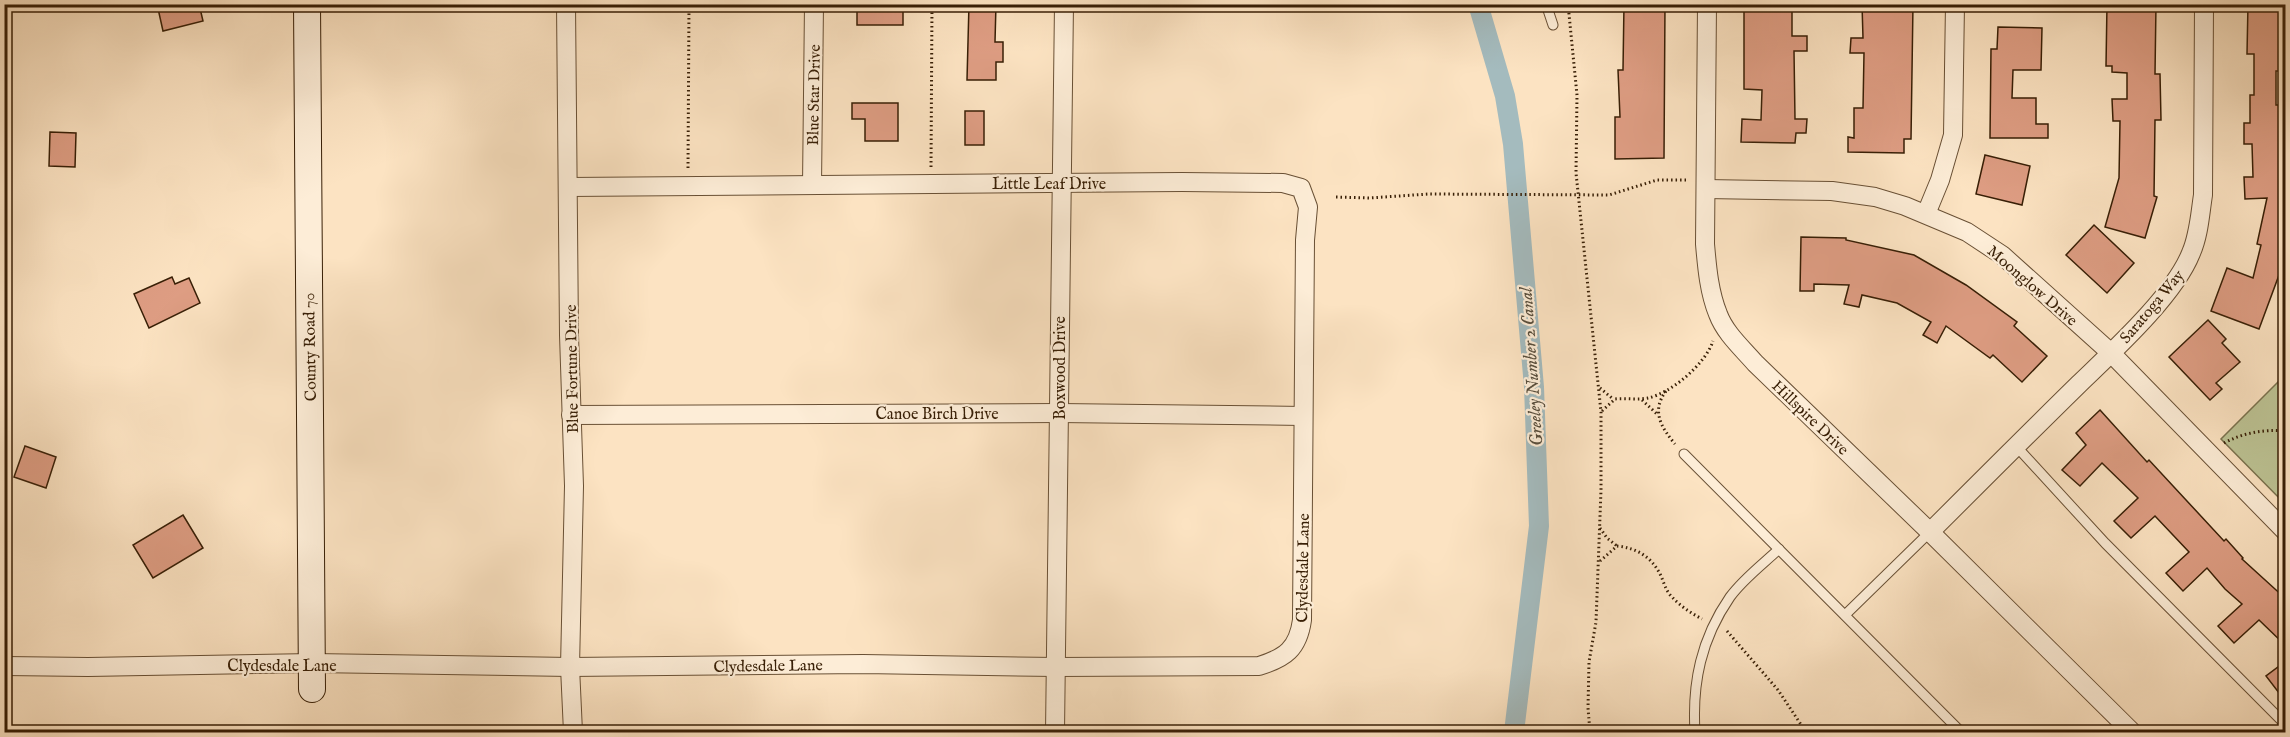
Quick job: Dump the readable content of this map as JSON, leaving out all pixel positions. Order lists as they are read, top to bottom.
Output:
{
  "streets": {
    "street": [
      "Blue Star Drive",
      "Little Leaf Drive",
      "Moonglow Drive",
      "Saratoga Way",
      "County Road 70",
      "Boxwood Drive",
      "Blue Fortune Drive",
      "Canoe Birch Drive",
      "Hillspire Drive",
      "Clydesdale Lane"
    ]
  },
  "crossings": [
    ["Blue Star Drive", "Little Leaf Drive"],
    ["Little Leaf Drive", "Boxwood Drive"],
    ["Little Leaf Drive", "Blue Fortune Drive"],
    ["Little Leaf Drive", "Canoe Birch Drive"],
    ["Little Leaf Drive", "Clydesdale Lane"],
    ["Moonglow Drive", "Saratoga Way"],
    ["Moonglow Drive", "Hillspire Drive"],
    ["Saratoga Way", "Hillspire Drive"],
    ["County Road 70", "Clydesdale Lane"],
    ["Boxwood Drive", "Canoe Birch Drive"],
    ["Boxwood Drive", "Clydesdale Lane"],
    ["Blue Fortune Drive", "Canoe Birch Drive"],
    ["Blue Fortune Drive", "Clydesdale Lane"],
    ["Canoe Birch Drive", "Clydesdale Lane"]
  ],
  "water": ["Greeley Number 2 Canal"]
}
